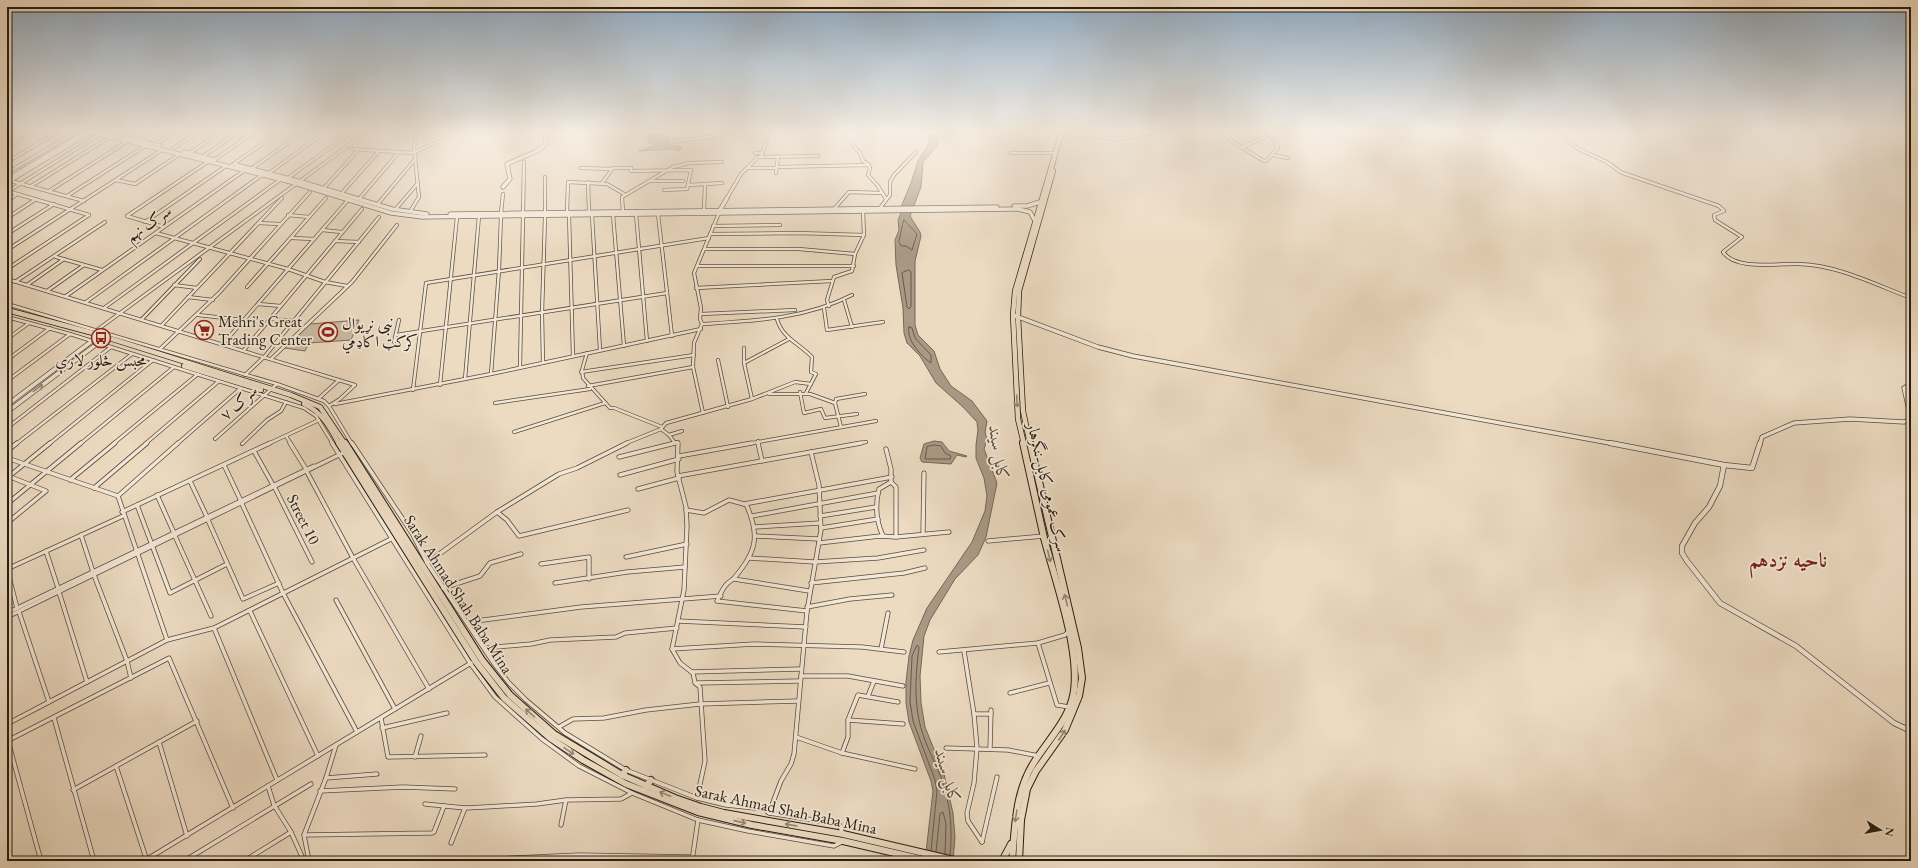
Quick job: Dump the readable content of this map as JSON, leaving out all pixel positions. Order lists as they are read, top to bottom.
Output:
{
  "streets": {
    "highway": ["سرک عمومی کابل ننگرهار", "Sarak Ahmad Shah Baba Mina"],
    "street": ["سرک نهم", "سرک ۷", "Street 10"]
  },
  "districts": ["ناحیه نزدهم"],
  "water": ["کابل سيند"],
  "places": {
    "supermarket": ["Mehri's Great Trading Center"],
    "sports": ["نبی نړیوال کرکټ اکاډمي"],
    "bus stop": ["محبس څلور لارې"]
  },
  "north": "right"
}
